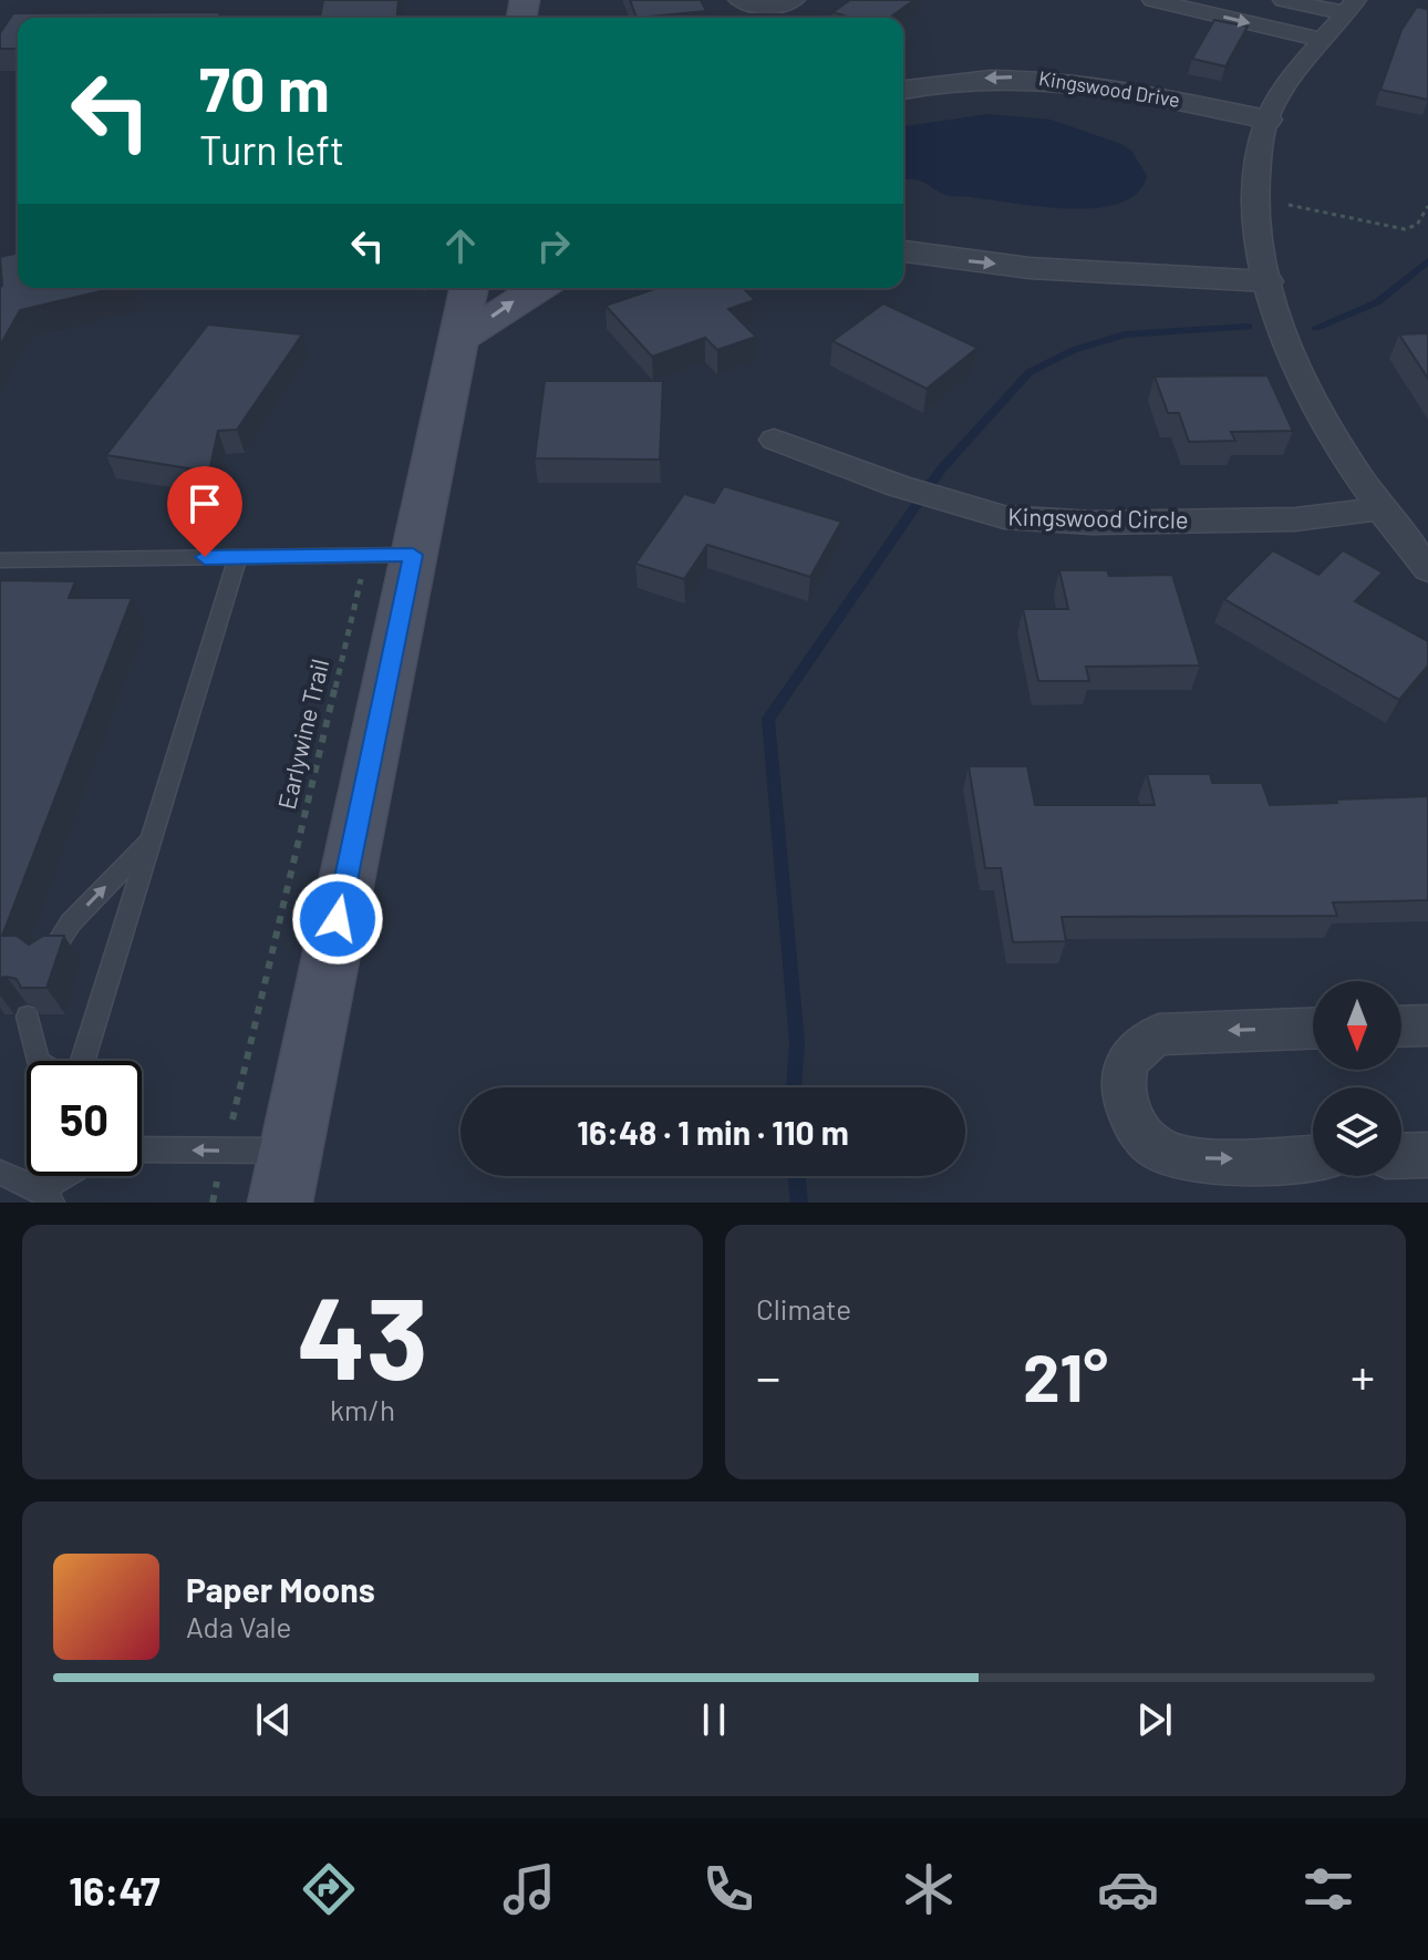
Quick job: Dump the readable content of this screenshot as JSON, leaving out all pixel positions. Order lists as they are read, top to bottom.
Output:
{
  "streets": {
    "street": ["Kingswood Drive", "Kingswood Circle"],
    "path": ["Earlywine Trail"]
  },
  "north": "bottom",
  "page": {
    "turn": ["70 m", "Turn left"],
    "limit": "50",
    "trip": "16:48 · 1 min · 110 m",
    "tile": [
      ["43", "km/h"],
      "Climate"
    ],
    "heat": ["−", "21°", "+"],
    "song": ["Paper Moons", "Ada Vale"],
    "tabs": "16:47"
  }
}
